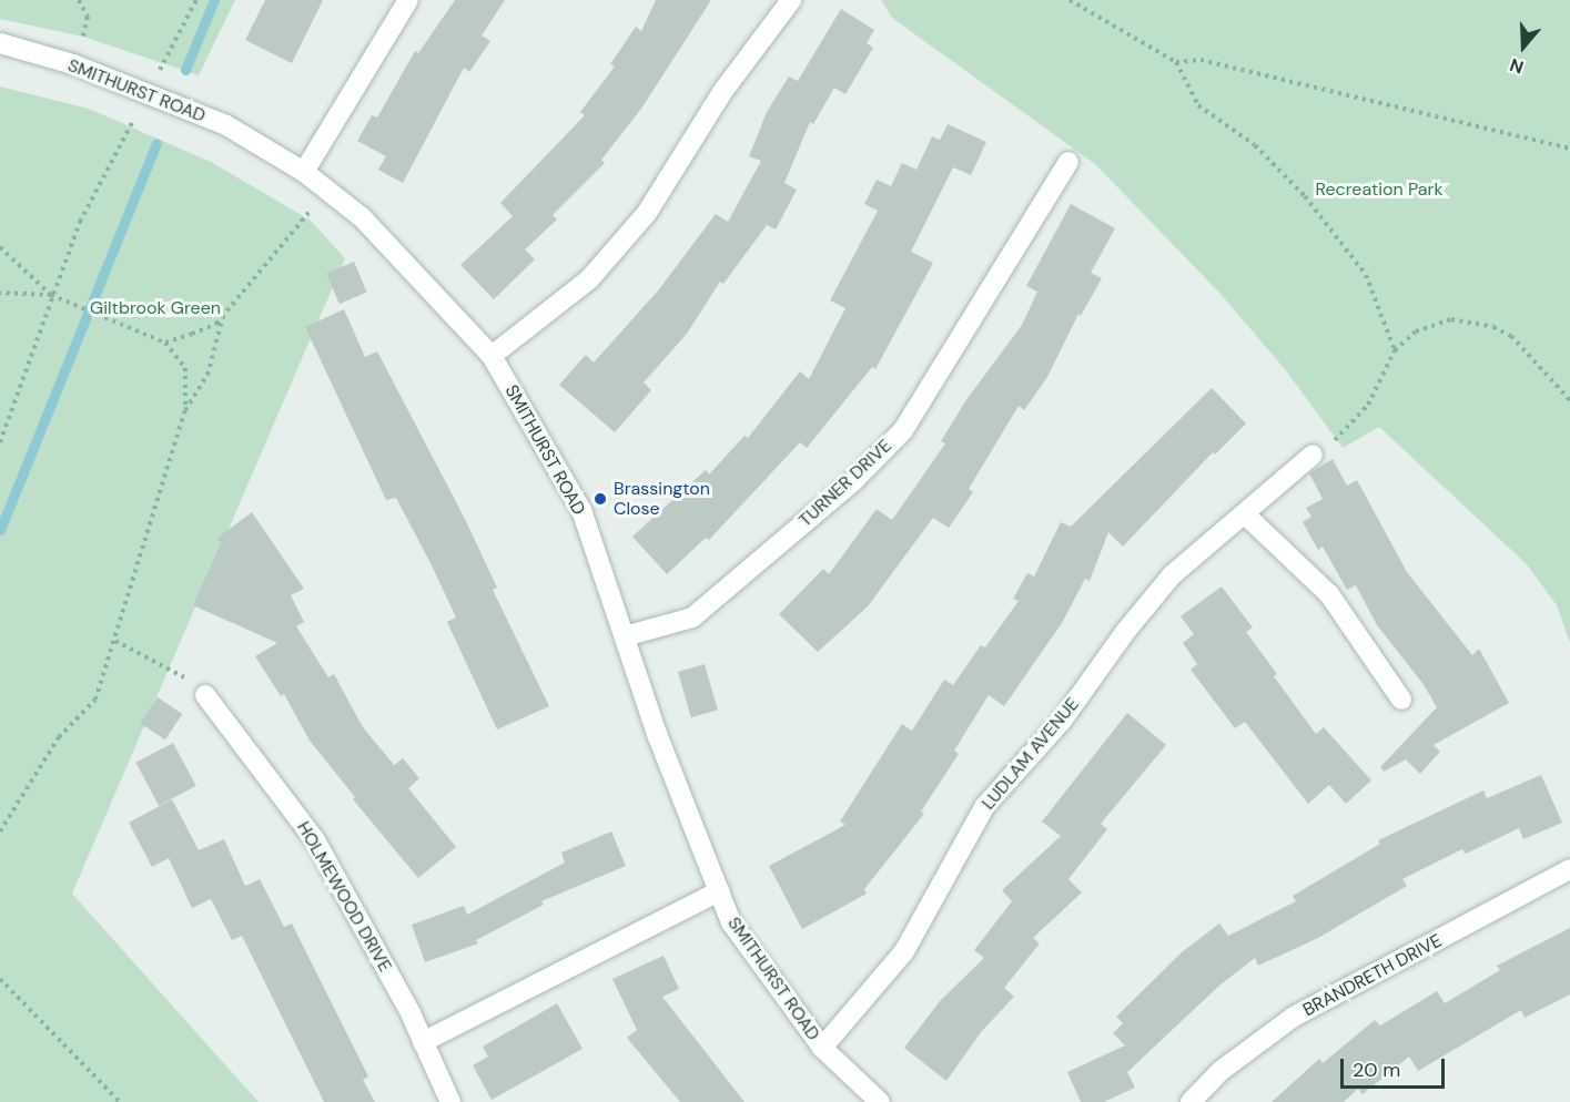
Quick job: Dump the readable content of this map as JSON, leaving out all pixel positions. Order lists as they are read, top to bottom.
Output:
{
  "streets": {
    "street": [
      "SMITHURST ROAD",
      "TURNER DRIVE",
      "LUDLAM AVENUE",
      "HOLMEWOOD DRIVE",
      "BRANDRETH DRIVE"
    ]
  },
  "crossings": [
    ["SMITHURST ROAD", "TURNER DRIVE"],
    ["SMITHURST ROAD", "LUDLAM AVENUE"]
  ],
  "parks": ["Recreation Park", "Giltbrook Green"],
  "places": ["Brassington Close"],
  "scale_bar": "20 m",
  "north": "bottom"
}
